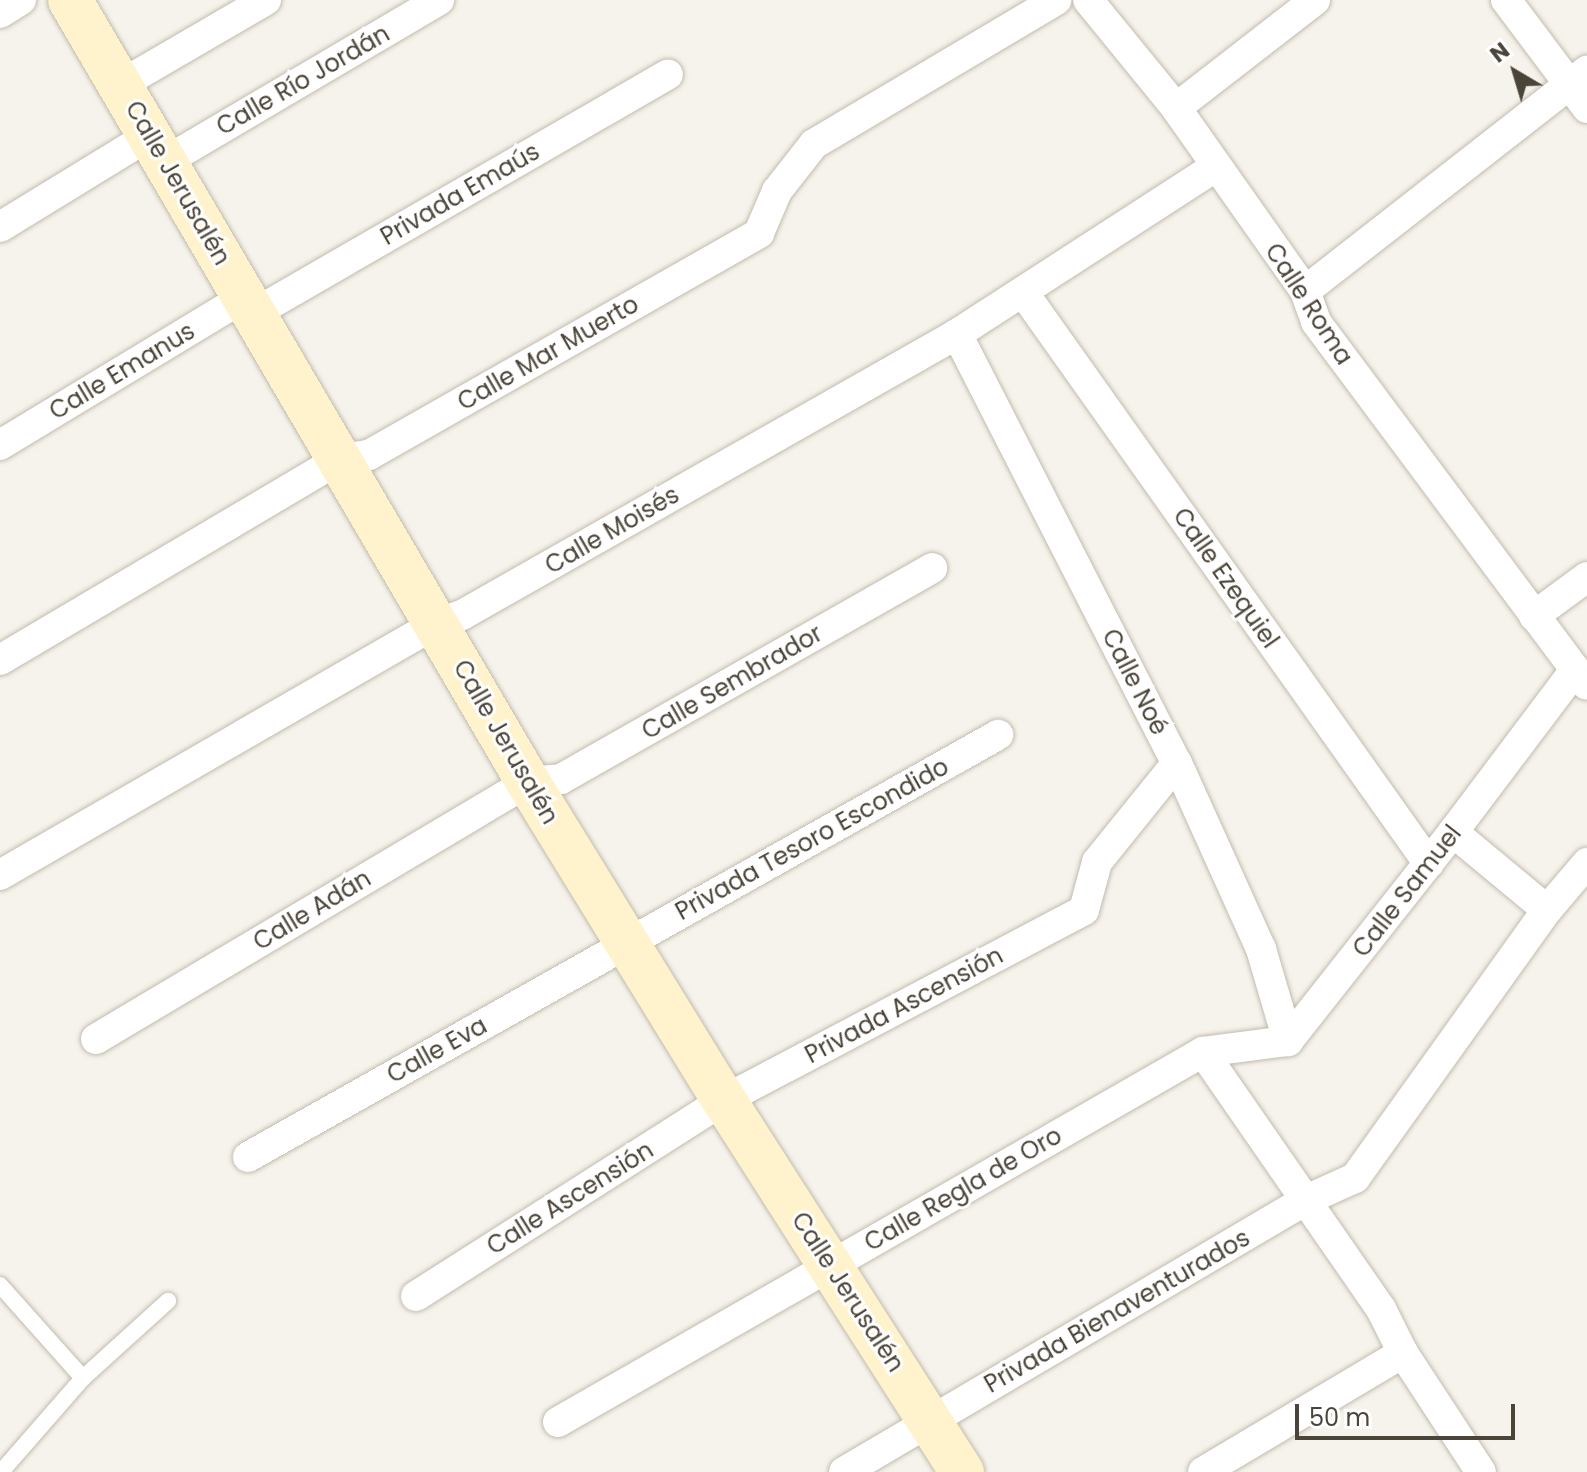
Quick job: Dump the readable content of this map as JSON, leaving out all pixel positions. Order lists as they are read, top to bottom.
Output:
{
  "streets": {
    "street": [
      "Calle Río Jordán",
      "Calle Jerusalén",
      "Privada Emaús",
      "Calle Roma",
      "Calle Mar Muerto",
      "Calle Emanus",
      "Calle Moisés",
      "Calle Ezequiel",
      "Calle Sembrador",
      "Calle Noé",
      "Privada Tesoro Escondido",
      "Calle Samuel",
      "Calle Adán",
      "Privada Ascensión",
      "Calle Eva",
      "Calle Regla de Oro",
      "Calle Ascensión",
      "Privada Bienaventurados"
    ]
  },
  "crossings": [
    ["Calle Río Jordán", "Calle Jerusalén"],
    ["Calle Jerusalén", "Privada Emaús"],
    ["Calle Jerusalén", "Calle Mar Muerto"],
    ["Calle Jerusalén", "Calle Emanus"],
    ["Calle Jerusalén", "Calle Moisés"],
    ["Calle Jerusalén", "Calle Sembrador"],
    ["Calle Jerusalén", "Privada Tesoro Escondido"],
    ["Calle Jerusalén", "Calle Adán"],
    ["Calle Jerusalén", "Privada Ascensión"],
    ["Calle Jerusalén", "Calle Eva"],
    ["Calle Jerusalén", "Calle Regla de Oro"],
    ["Calle Jerusalén", "Calle Ascensión"],
    ["Calle Jerusalén", "Privada Bienaventurados"],
    ["Privada Emaús", "Calle Emanus"],
    ["Calle Roma", "Calle Moisés"],
    ["Calle Roma", "Calle Samuel"],
    ["Calle Moisés", "Calle Ezequiel"],
    ["Calle Moisés", "Calle Noé"],
    ["Calle Ezequiel", "Calle Samuel"],
    ["Calle Sembrador", "Calle Adán"],
    ["Calle Noé", "Calle Samuel"],
    ["Calle Noé", "Privada Ascensión"],
    ["Privada Tesoro Escondido", "Calle Eva"],
    ["Privada Ascensión", "Calle Ascensión"]
  ],
  "scale_bar": "50 m",
  "north": "top left"
}
